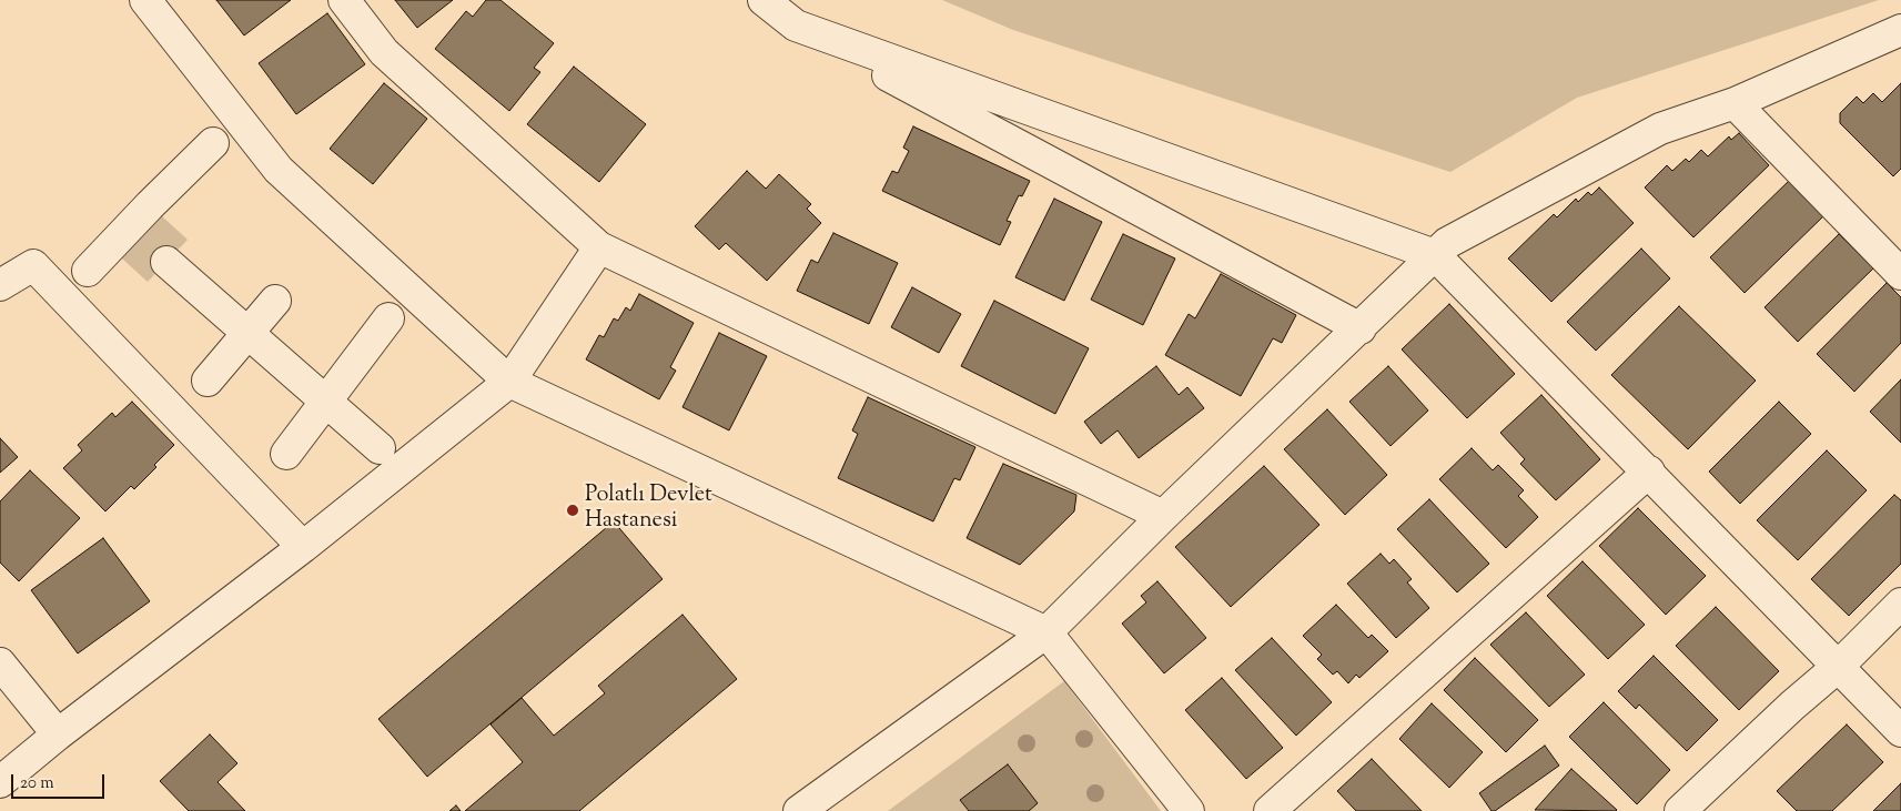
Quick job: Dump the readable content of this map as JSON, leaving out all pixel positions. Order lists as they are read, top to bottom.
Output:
{
  "places": ["Polatlı Devlet Hastanesi"],
  "scale_bar": "20 m"
}
